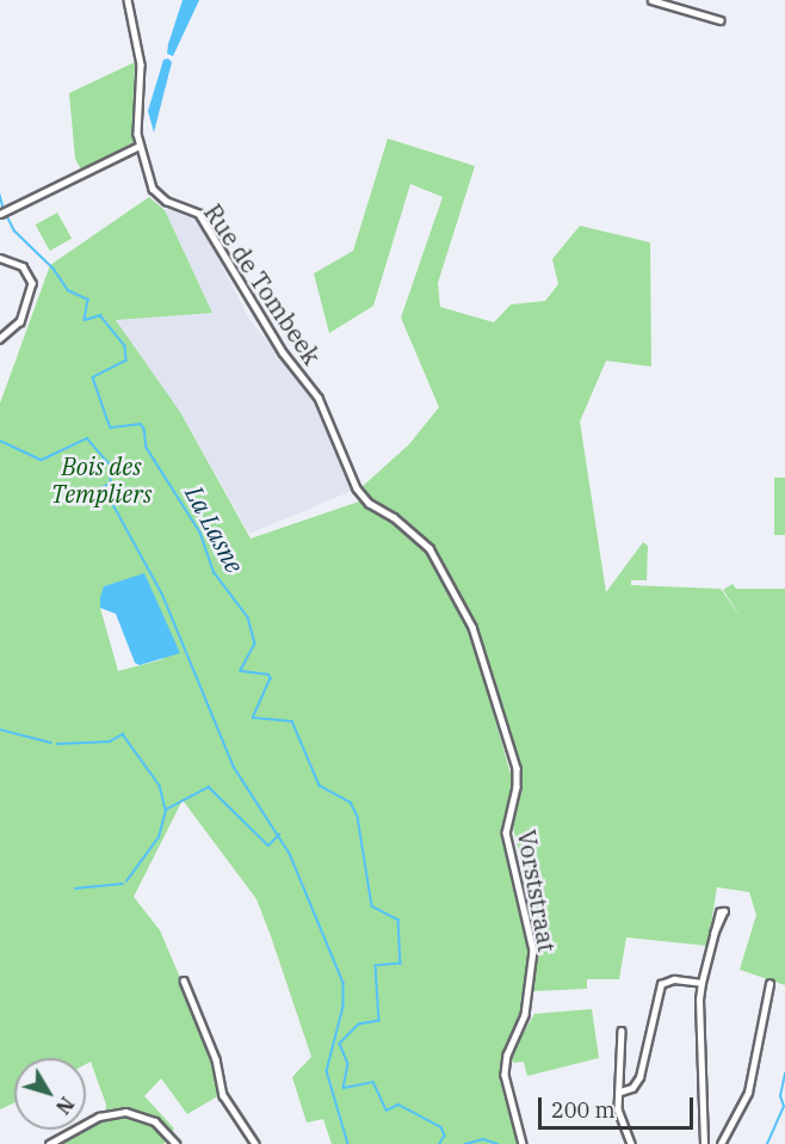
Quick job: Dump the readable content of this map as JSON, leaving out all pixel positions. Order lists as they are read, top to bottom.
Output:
{
  "streets": {
    "street": ["Rue de Tombeek", "Vorststraat"]
  },
  "crossings": [
    ["Rue de Tombeek", "Vorststraat"]
  ],
  "water": ["La Lasne"],
  "parks": ["Bois des Templiers"],
  "scale_bar": "200 m",
  "north": "bottom right"
}
